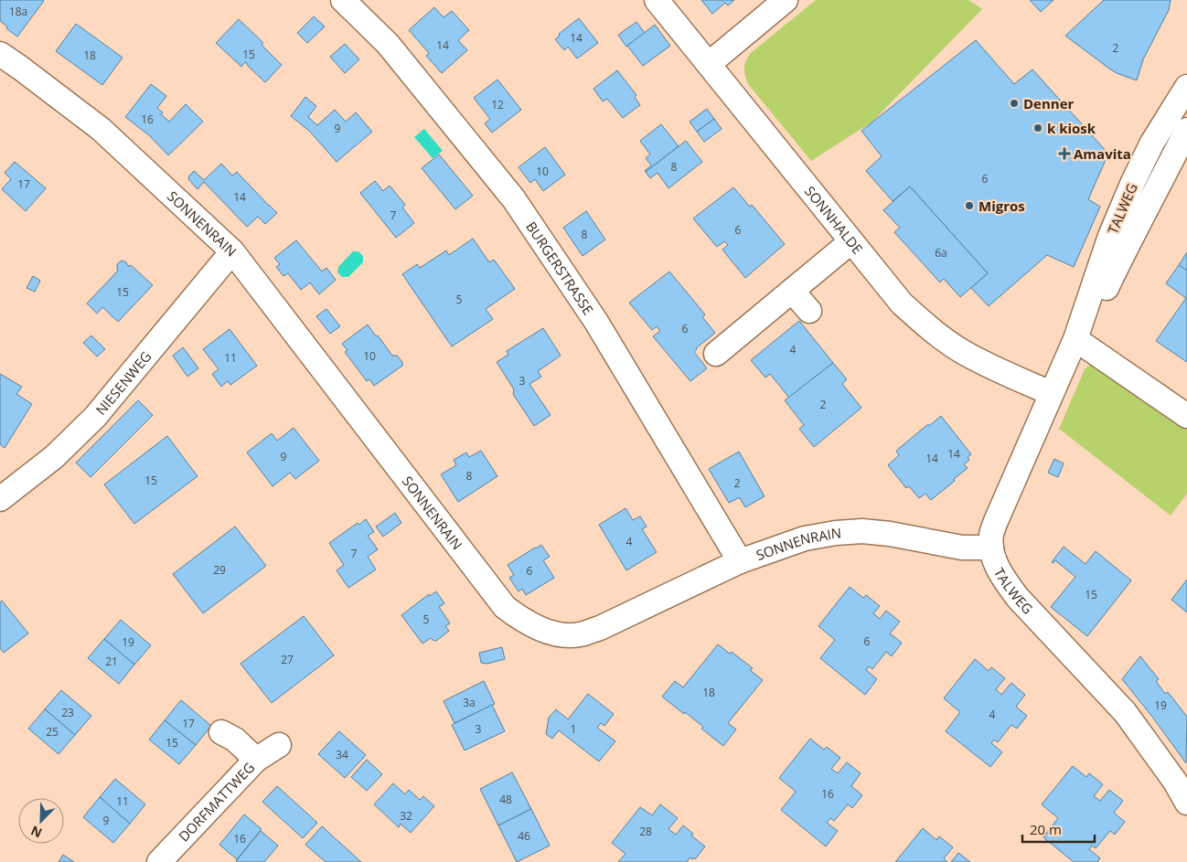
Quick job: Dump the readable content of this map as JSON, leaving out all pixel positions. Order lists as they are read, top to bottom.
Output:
{
  "streets": {
    "street": [
      "TALWEG",
      "SONNHALDE",
      "SONNENRAIN",
      "BURGERSTRASSE",
      "NIESENWEG",
      "DORFMATTWEG"
    ]
  },
  "crossings": [
    ["TALWEG", "SONNHALDE"],
    ["TALWEG", "SONNENRAIN"],
    ["SONNENRAIN", "BURGERSTRASSE"],
    ["SONNENRAIN", "NIESENWEG"]
  ],
  "places": {
    "other": ["Denner", "k kiosk", "Migros"],
    "health": ["Amavita"]
  },
  "house_numbers": [
    "18a",
    "14",
    "14",
    "2",
    "15",
    "18",
    "12",
    "16",
    "9",
    "8",
    "10",
    "6",
    "17",
    "14",
    "7",
    "6",
    "8",
    "6a",
    "15",
    "5",
    "6",
    "4",
    "10",
    "11",
    "3",
    "2",
    "14",
    "9",
    "14",
    "8",
    "15",
    "2",
    "4",
    "7",
    "29",
    "6",
    "15",
    "5",
    "6",
    "19",
    "27",
    "21",
    "18",
    "3a",
    "19",
    "23",
    "4",
    "17",
    "3",
    "1",
    "25",
    "15",
    "34",
    "16",
    "48",
    "11",
    "32",
    "9",
    "28",
    "46",
    "16"
  ],
  "scale_bar": "20 m",
  "north": "bottom left"
}
